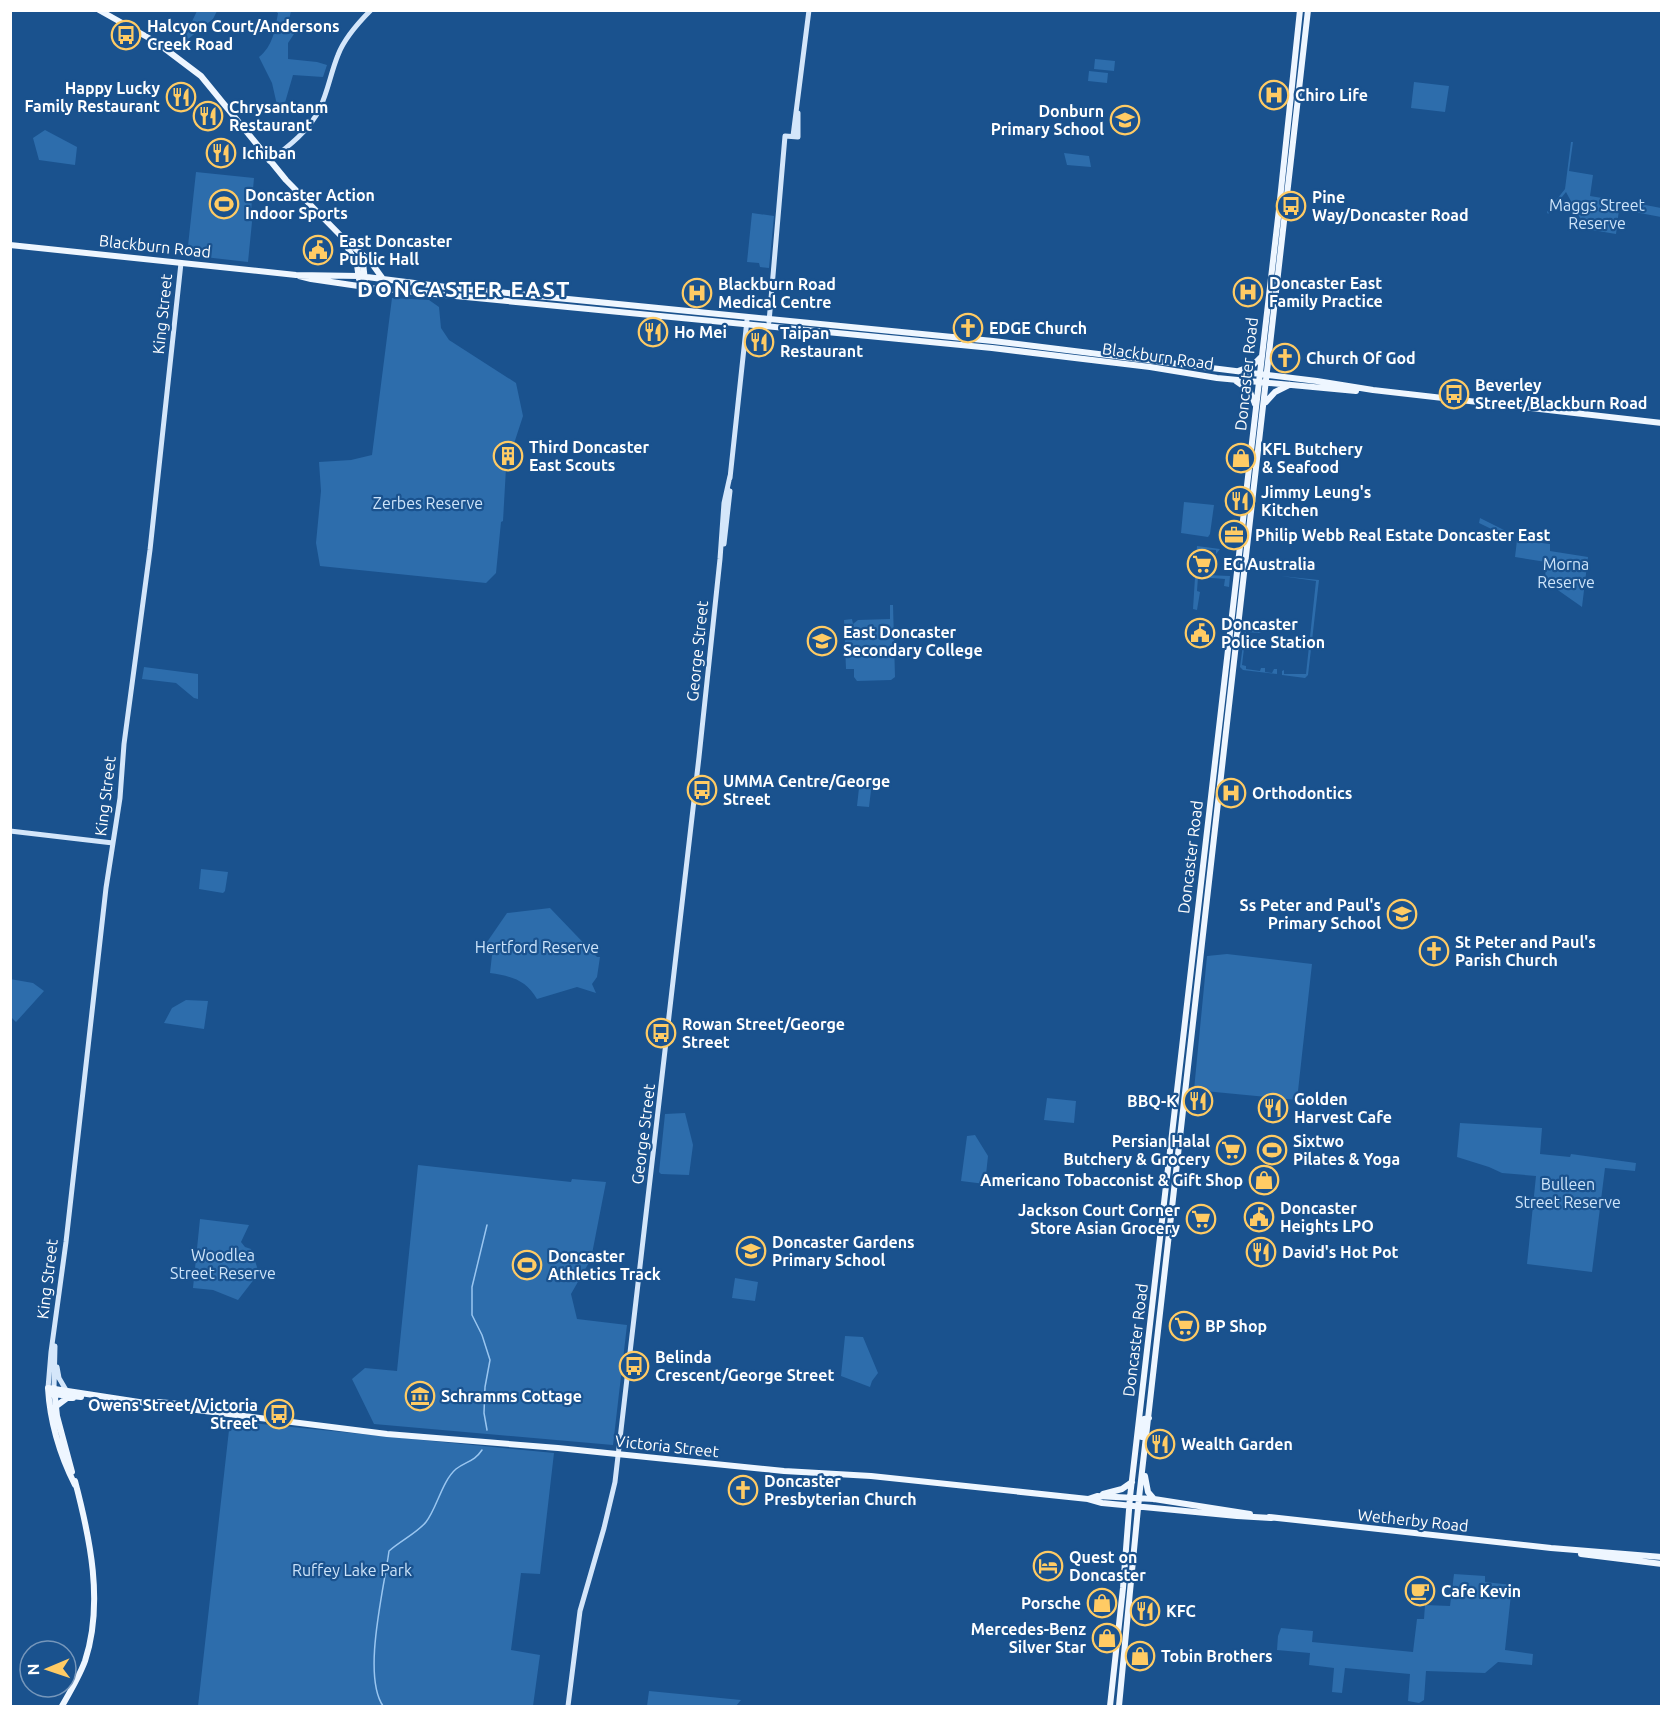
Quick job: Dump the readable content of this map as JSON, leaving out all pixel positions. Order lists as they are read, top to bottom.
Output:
{
  "streets": {
    "main road": [
      "Blackburn Road",
      "King Street",
      "Doncaster Road",
      "George Street",
      "Victoria Street",
      "Wetherby Road"
    ]
  },
  "crossings": [
    ["Blackburn Road", "King Street"],
    ["Blackburn Road", "Doncaster Road"],
    ["Blackburn Road", "George Street"],
    ["King Street", "Victoria Street"],
    ["Doncaster Road", "Victoria Street"],
    ["Doncaster Road", "Wetherby Road"],
    ["George Street", "Victoria Street"],
    ["Victoria Street", "Wetherby Road"]
  ],
  "districts": ["DONCASTER EAST"],
  "parks": [
    "Maggs Street Reserve",
    "Zerbes Reserve",
    "Morna Reserve",
    "Hertford Reserve",
    "Bulleen Street Reserve",
    "Woodlea Street Reserve",
    "Ruffey Lake Park"
  ],
  "places": {
    "bus stop": [
      "Halcyon Court/Andersons Creek Road",
      "Pine Way/Doncaster Road",
      "Beverley Street/Blackburn Road",
      "UMMA Centre/George Street",
      "Rowan Street/George Street",
      "Belinda Crescent/George Street",
      "Owens Street/Victoria Street"
    ],
    "hospital": [
      "Chiro Life",
      "Doncaster East Family Practice",
      "Blackburn Road Medical Centre",
      "Orthodontics"
    ],
    "restaurant": [
      "Happy Lucky Family Restaurant",
      "Chrysantanm Restaurant",
      "Ichiban",
      "Ho Mei",
      "Taipan Restaurant",
      "Jimmy Leung's Kitchen",
      "BBQ-K",
      "Golden Harvest Cafe",
      "David's Hot Pot",
      "Wealth Garden",
      "KFC"
    ],
    "school or university": [
      "Donburn Primary School",
      "East Doncaster Secondary College",
      "Ss Peter and Paul's Primary School",
      "Doncaster Gardens Primary School"
    ],
    "sports": ["Doncaster Action Indoor Sports", "Sixtwo Pilates & Yoga", "Doncaster Athletics Track"],
    "public building": ["East Doncaster Public Hall", "Doncaster Police Station", "Doncaster Heights LPO"],
    "church": [
      "EDGE Church",
      "Church Of God",
      "St Peter and Paul's Parish Church",
      "Doncaster Presbyterian Church"
    ],
    "building": ["Third Doncaster East Scouts"],
    "shop": [
      "KFL Butchery & Seafood",
      "Americano Tobacconist & Gift Shop",
      "Porsche",
      "Mercedes-Benz Silver Star",
      "Tobin Brothers"
    ],
    "office": ["Philip Webb Real Estate Doncaster East"],
    "supermarket": [
      "EG Australia",
      "Persian Halal Butchery & Grocery",
      "Jackson Court Corner Store Asian Grocery",
      "BP Shop"
    ],
    "museum": ["Schramms Cottage"],
    "hotel": ["Quest on Doncaster"],
    "cafe": ["Cafe Kevin"]
  },
  "north": "left"
}
